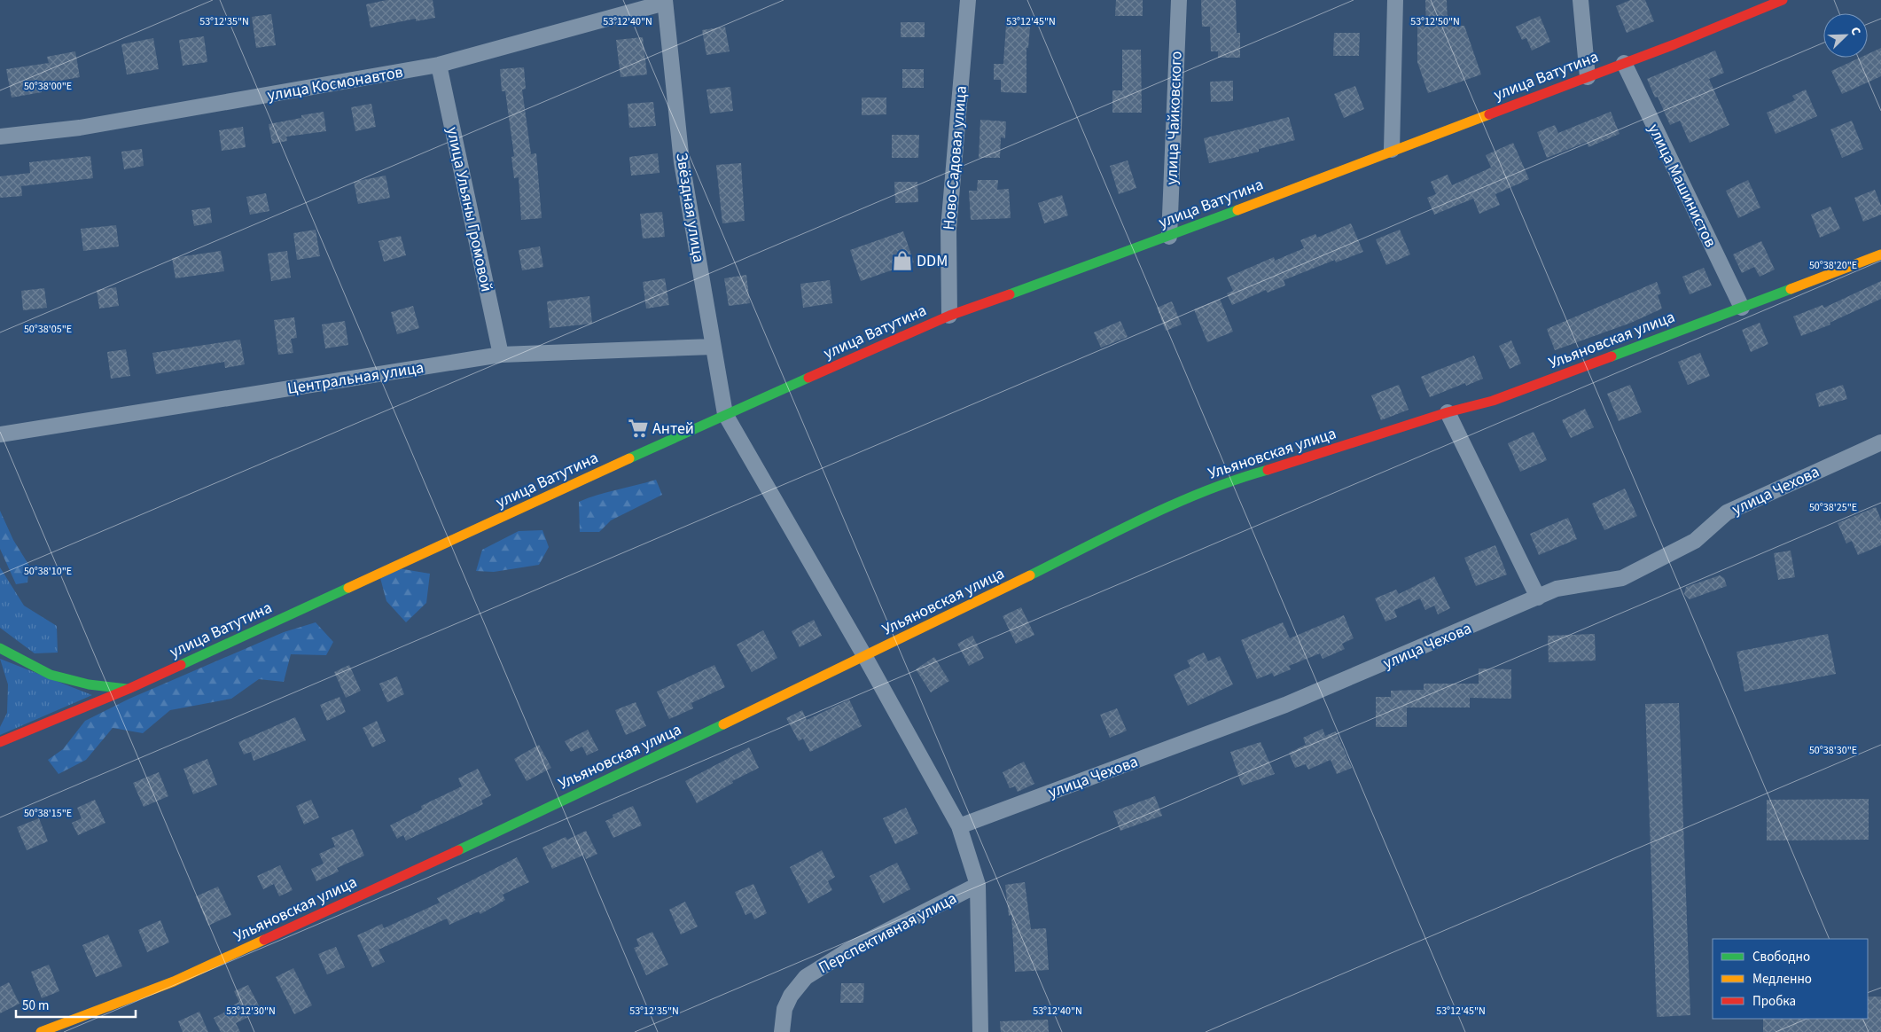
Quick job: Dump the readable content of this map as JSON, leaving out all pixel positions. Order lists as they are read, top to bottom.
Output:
{
  "streets": {
    "main road": ["улица Ватутина", "Ульяновская улица"],
    "street": [
      "улица Космонавтов",
      "улица Чайковского",
      "Ново-Садовая улица",
      "улица Машинистов",
      "Звёздная улица",
      "улица Ульяны Громовой",
      "Центральная улица",
      "улица Чехова",
      "Перспективная улица"
    ]
  },
  "crossings": [
    ["улица Ватутина", "улица Чайковского"],
    ["улица Ватутина", "Ново-Садовая улица"],
    ["улица Ватутина", "улица Машинистов"],
    ["улица Ватутина", "Звёздная улица"],
    ["улица Космонавтов", "Звёздная улица"],
    ["улица Космонавтов", "улица Ульяны Громовой"],
    ["улица Машинистов", "Ульяновская улица"],
    ["Звёздная улица", "Ульяновская улица"],
    ["Звёздная улица", "Центральная улица"],
    ["Звёздная улица", "Перспективная улица"],
    ["улица Ульяны Громовой", "Центральная улица"],
    ["Ульяновская улица", "Перспективная улица"],
    ["улица Чехова", "Перспективная улица"]
  ],
  "places": {
    "shop": ["DDM"],
    "supermarket": ["Антей"]
  },
  "legend": ["Свободно", "Медленно", "Пробка"],
  "scale_bar": "50 m",
  "north": "top right",
  "coordinates": [
    "53°12'35\"N",
    "53°12'40\"N",
    "53°12'45\"N",
    "53°12'50\"N",
    "50°38'00\"E",
    "50°38'20\"E",
    "50°38'05\"E",
    "50°38'25\"E",
    "50°38'10\"E",
    "50°38'30\"E",
    "50°38'15\"E",
    "53°12'30\"N"
  ]
}
